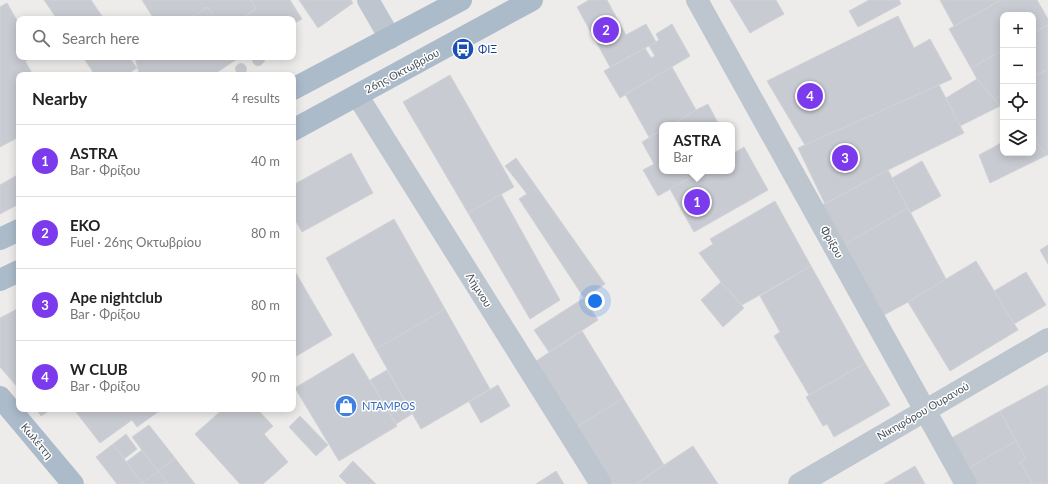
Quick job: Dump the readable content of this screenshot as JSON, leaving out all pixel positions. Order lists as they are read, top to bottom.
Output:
{
  "streets": {
    "main road": ["26ης Οκτωβρίου", "Κωλέττη"],
    "street": ["Φρίξου", "Λήμνου", "Νικηφόρου Ουρανού"]
  },
  "crossings": [
    ["26ης Οκτωβρίου", "Λήμνου"],
    ["Φρίξου", "Νικηφόρου Ουρανού"]
  ],
  "places": {
    "bus stop": ["ΦΙΞ"],
    "shop": ["NTAMPOS"]
  },
  "page": {
    "map_buttons": ["+", "−"],
    "pins": [
      "2",
      "4",
      "3",
      "1"
    ],
    "search": "Search here",
    "heading": ["Nearby", "4 results"],
    "popup": ["ASTRA", "Bar"],
    "list": [
      {
        "mark": "1",
        "name": "ASTRA",
        "note": "Bar · Φρίξου",
        "value": "40 m"
      },
      {
        "mark": "2",
        "name": "EKO",
        "note": "Fuel · 26ης Οκτωβρίου",
        "value": "80 m"
      },
      {
        "mark": "3",
        "name": "Ape nightclub",
        "note": "Bar · Φρίξου",
        "value": "80 m"
      },
      {
        "mark": "4",
        "name": "W CLUB",
        "note": "Bar · Φρίξου",
        "value": "90 m"
      }
    ]
  }
}
